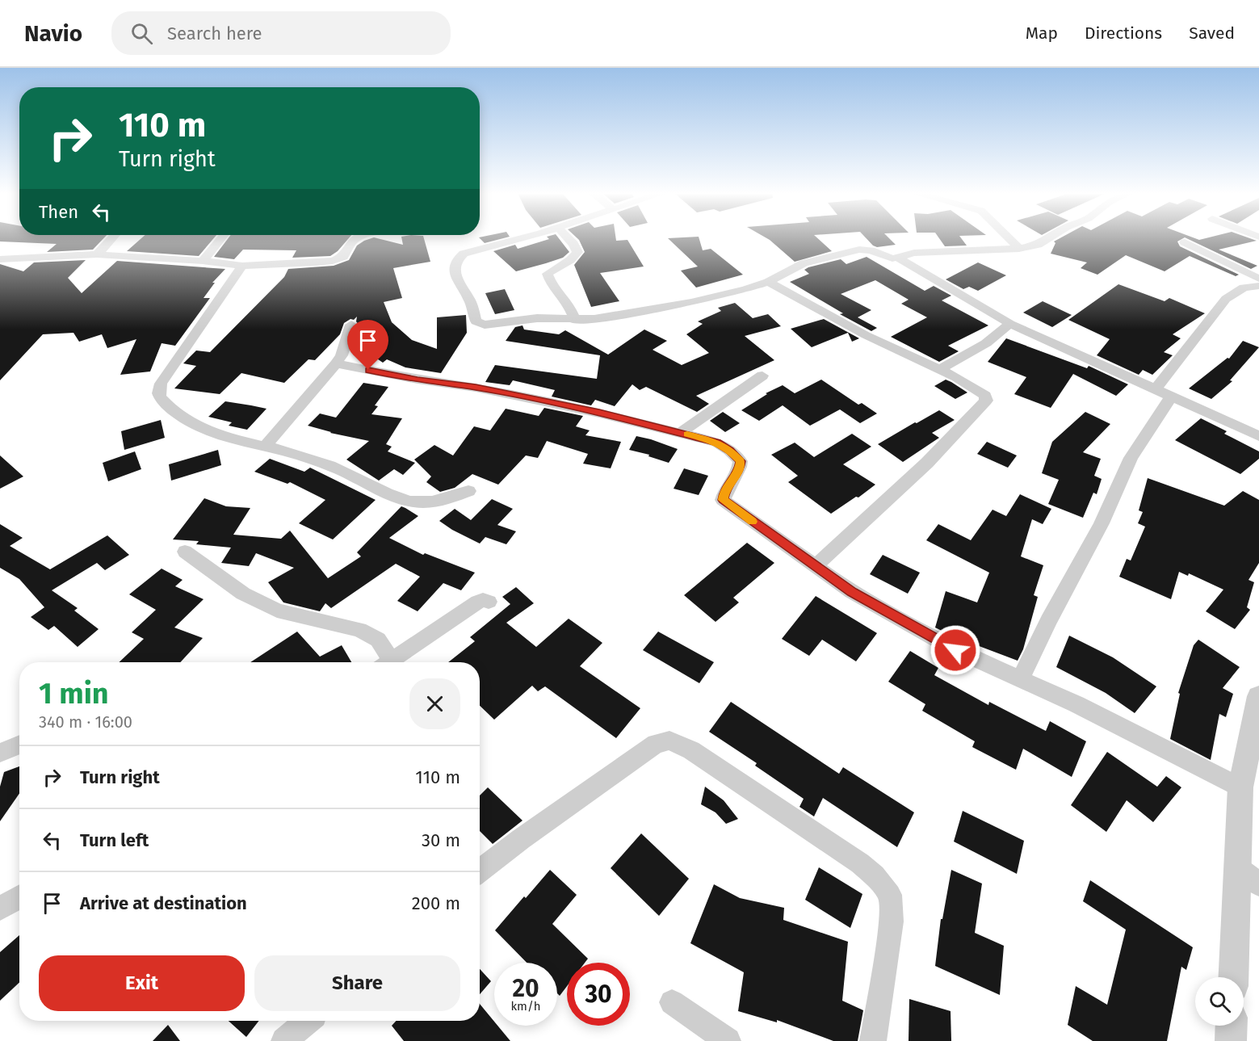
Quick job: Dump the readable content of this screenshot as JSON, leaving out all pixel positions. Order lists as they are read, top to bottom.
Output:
{
  "page": {
    "header": "Navio",
    "search": "Search here",
    "nav": ["Map", "Directions", "Saved"],
    "turn": ["110 m", "Turn right"],
    "then": "Then",
    "heading": ["1 min", "340 m · 16:00"],
    "list": [
      {
        "name": "Turn right",
        "value": "110 m"
      },
      {
        "name": "Turn left",
        "value": "30 m"
      },
      {
        "name": "Arrive at destination",
        "value": "200 m"
      }
    ],
    "buttons": ["Exit", "Share"],
    "speed": "20 km/h",
    "limit": "30"
  }
}
